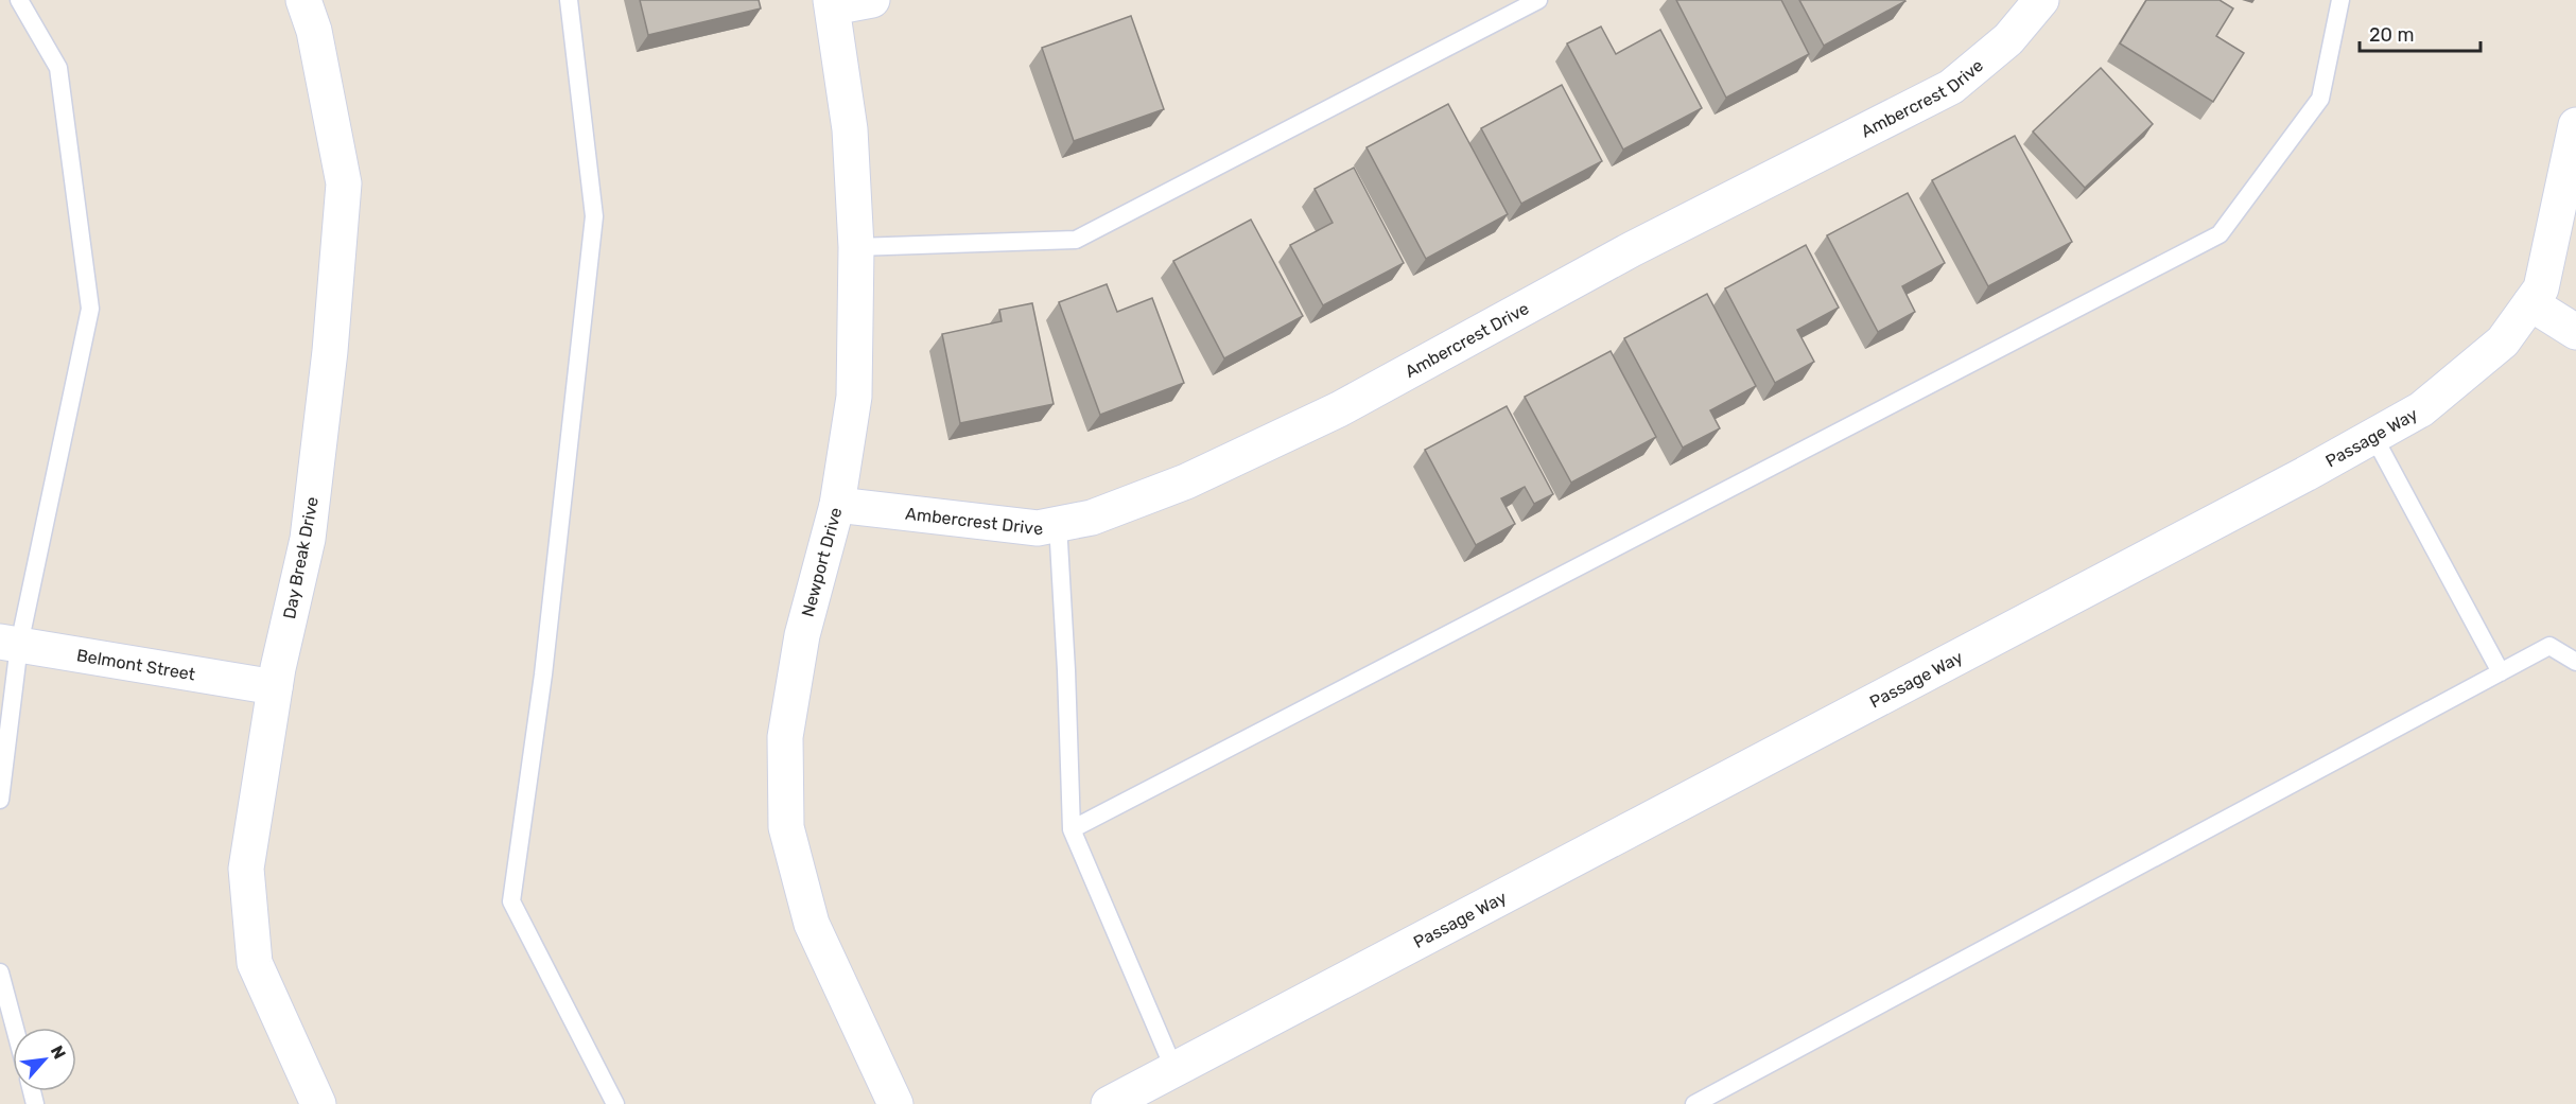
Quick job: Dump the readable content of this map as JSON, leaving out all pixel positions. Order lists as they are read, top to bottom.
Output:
{
  "streets": {
    "street": [
      "Ambercrest Drive",
      "Passage Way",
      "Day Break Drive",
      "Newport Drive",
      "Belmont Street"
    ]
  },
  "crossings": [
    ["Ambercrest Drive", "Newport Drive"],
    ["Day Break Drive", "Belmont Street"]
  ],
  "scale_bar": "20 m",
  "north": "top right"
}
